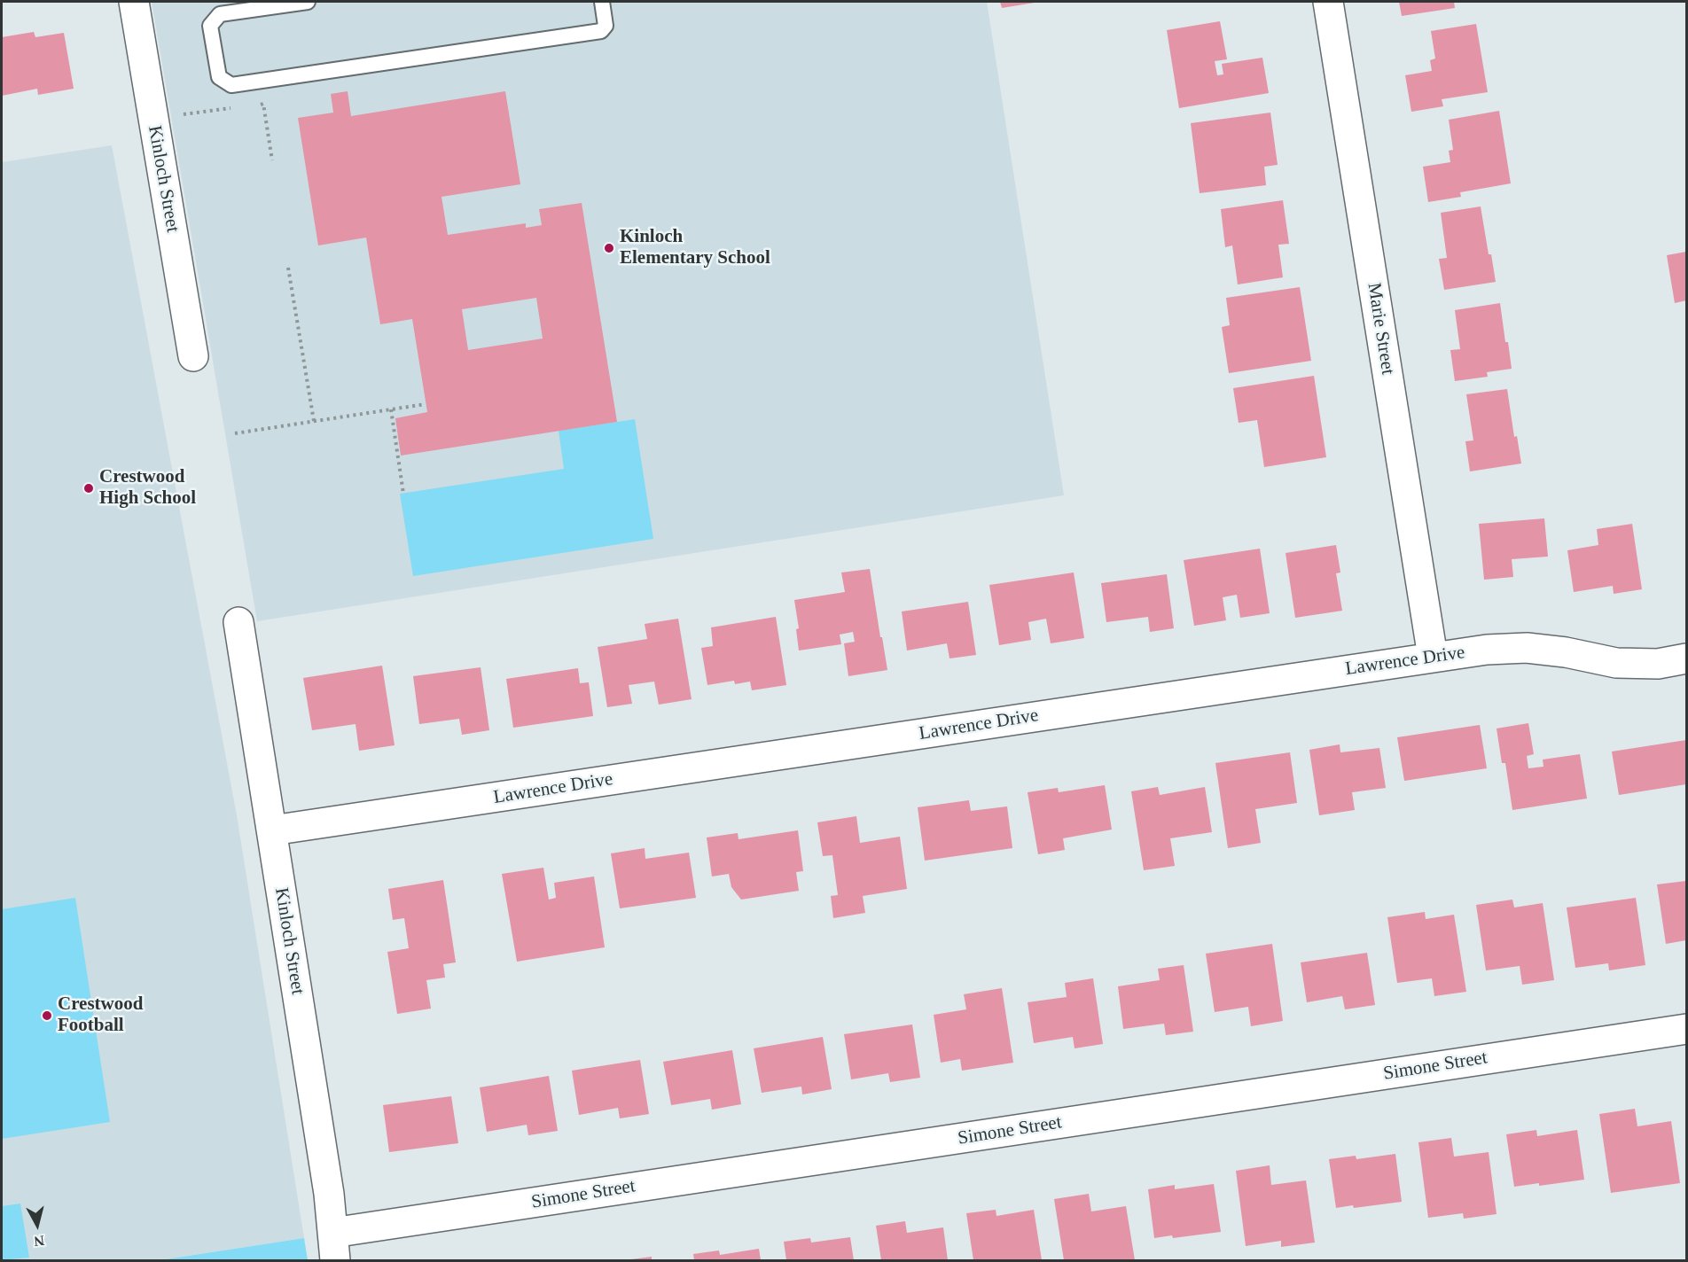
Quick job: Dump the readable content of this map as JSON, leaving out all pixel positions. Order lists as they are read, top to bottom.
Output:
{
  "streets": {
    "street": [
      "Kinloch Street",
      "Marie Street",
      "Lawrence Drive",
      "Simone Street"
    ]
  },
  "crossings": [
    ["Kinloch Street", "Lawrence Drive"],
    ["Kinloch Street", "Simone Street"],
    ["Marie Street", "Lawrence Drive"]
  ],
  "places": ["Kinloch Elementary School", "Crestwood High School", "Crestwood Football"],
  "north": "bottom"
}
